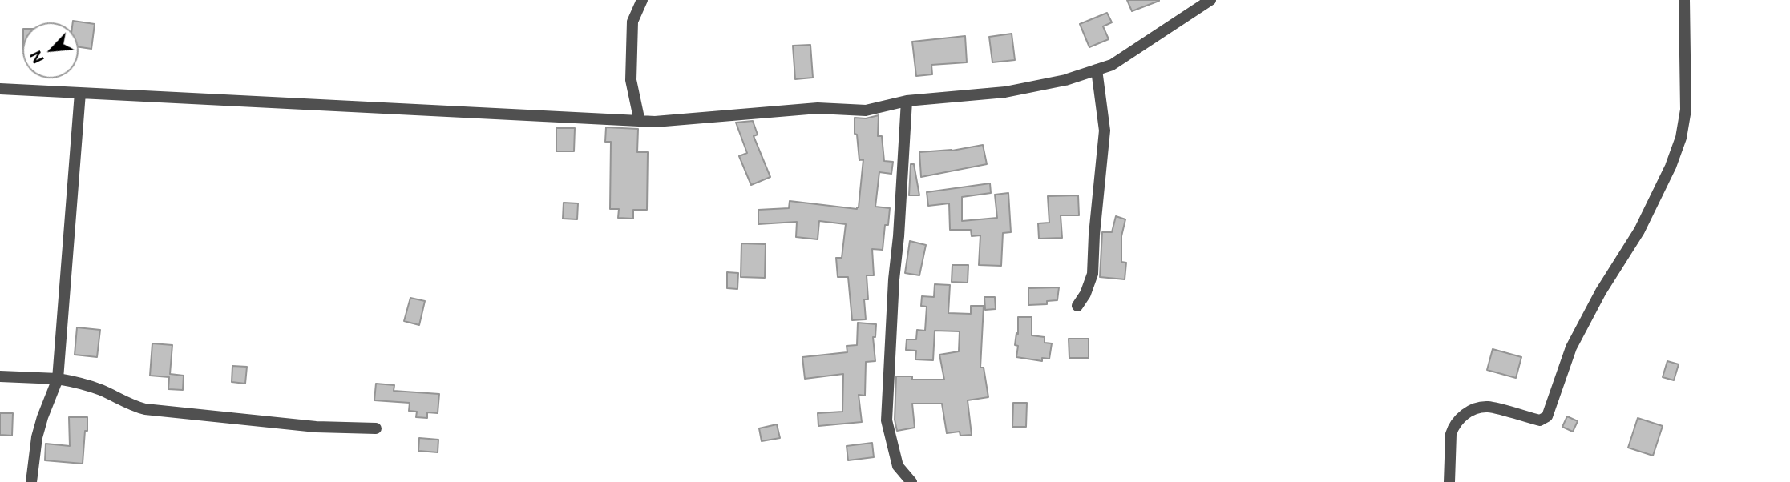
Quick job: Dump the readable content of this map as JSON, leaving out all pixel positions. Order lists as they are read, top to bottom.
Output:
{
  "north": "bottom left"
}
